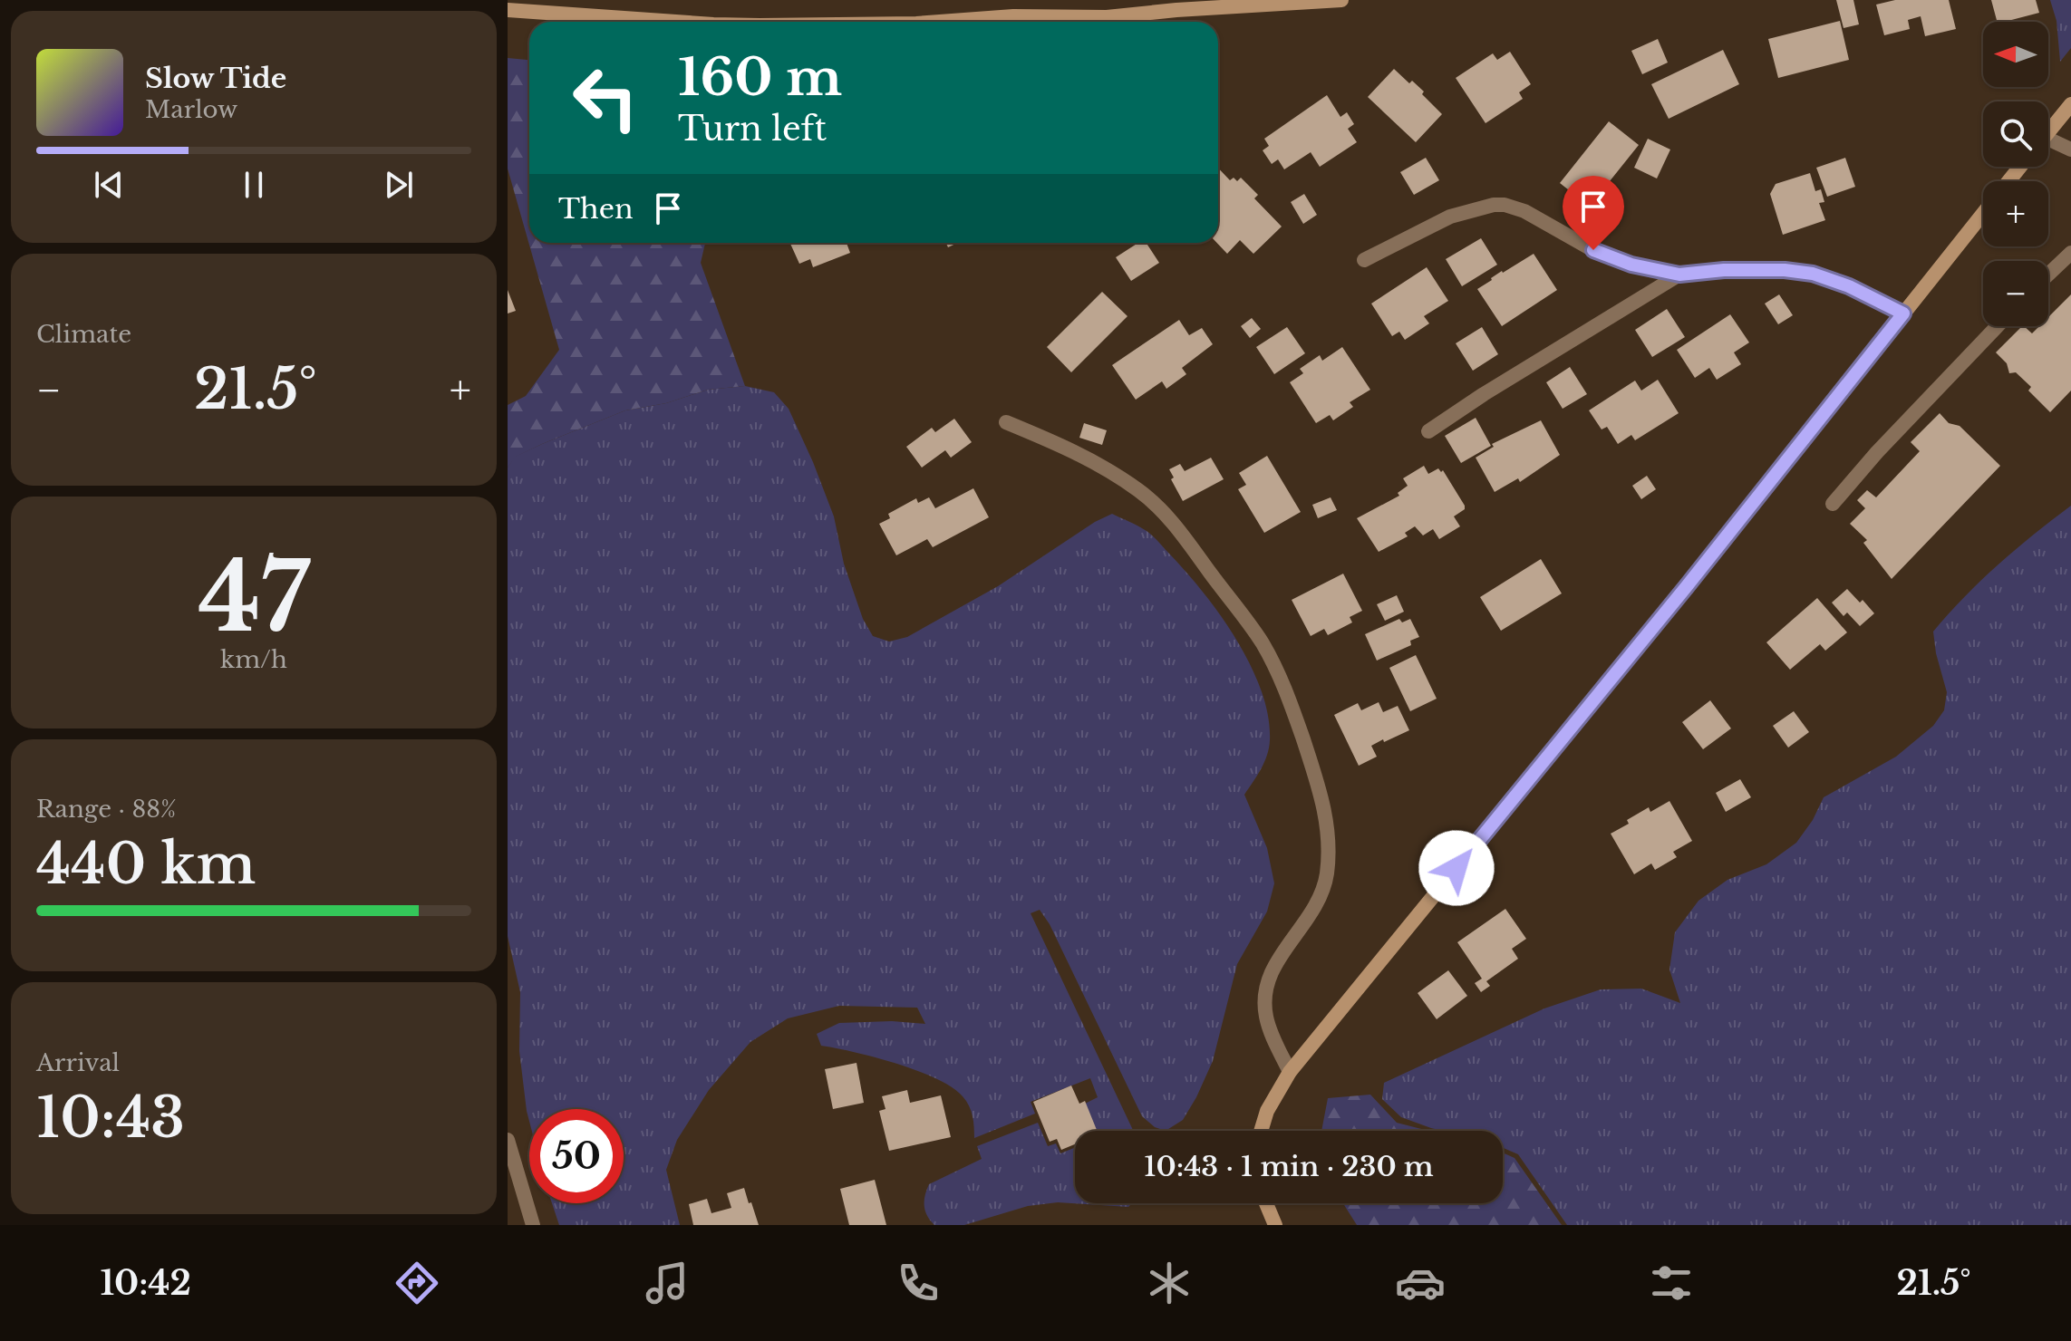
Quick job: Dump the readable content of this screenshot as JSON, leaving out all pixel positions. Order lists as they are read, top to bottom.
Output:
{
  "north": "left",
  "page": {
    "map_buttons": ["+", "−"],
    "turn": ["160 m", "Turn left"],
    "song": ["Slow Tide", "Marlow"],
    "then": "Then",
    "tile": [
      "Climate",
      ["47", "km/h"],
      ["Range · 88%", "440 km"],
      ["Arrival", "10:43"]
    ],
    "heat": ["−", "21.5°", "+"],
    "limit": "50",
    "trip": "10:43 · 1 min · 230 m",
    "tabs": ["10:42", "21.5°"]
  }
}
